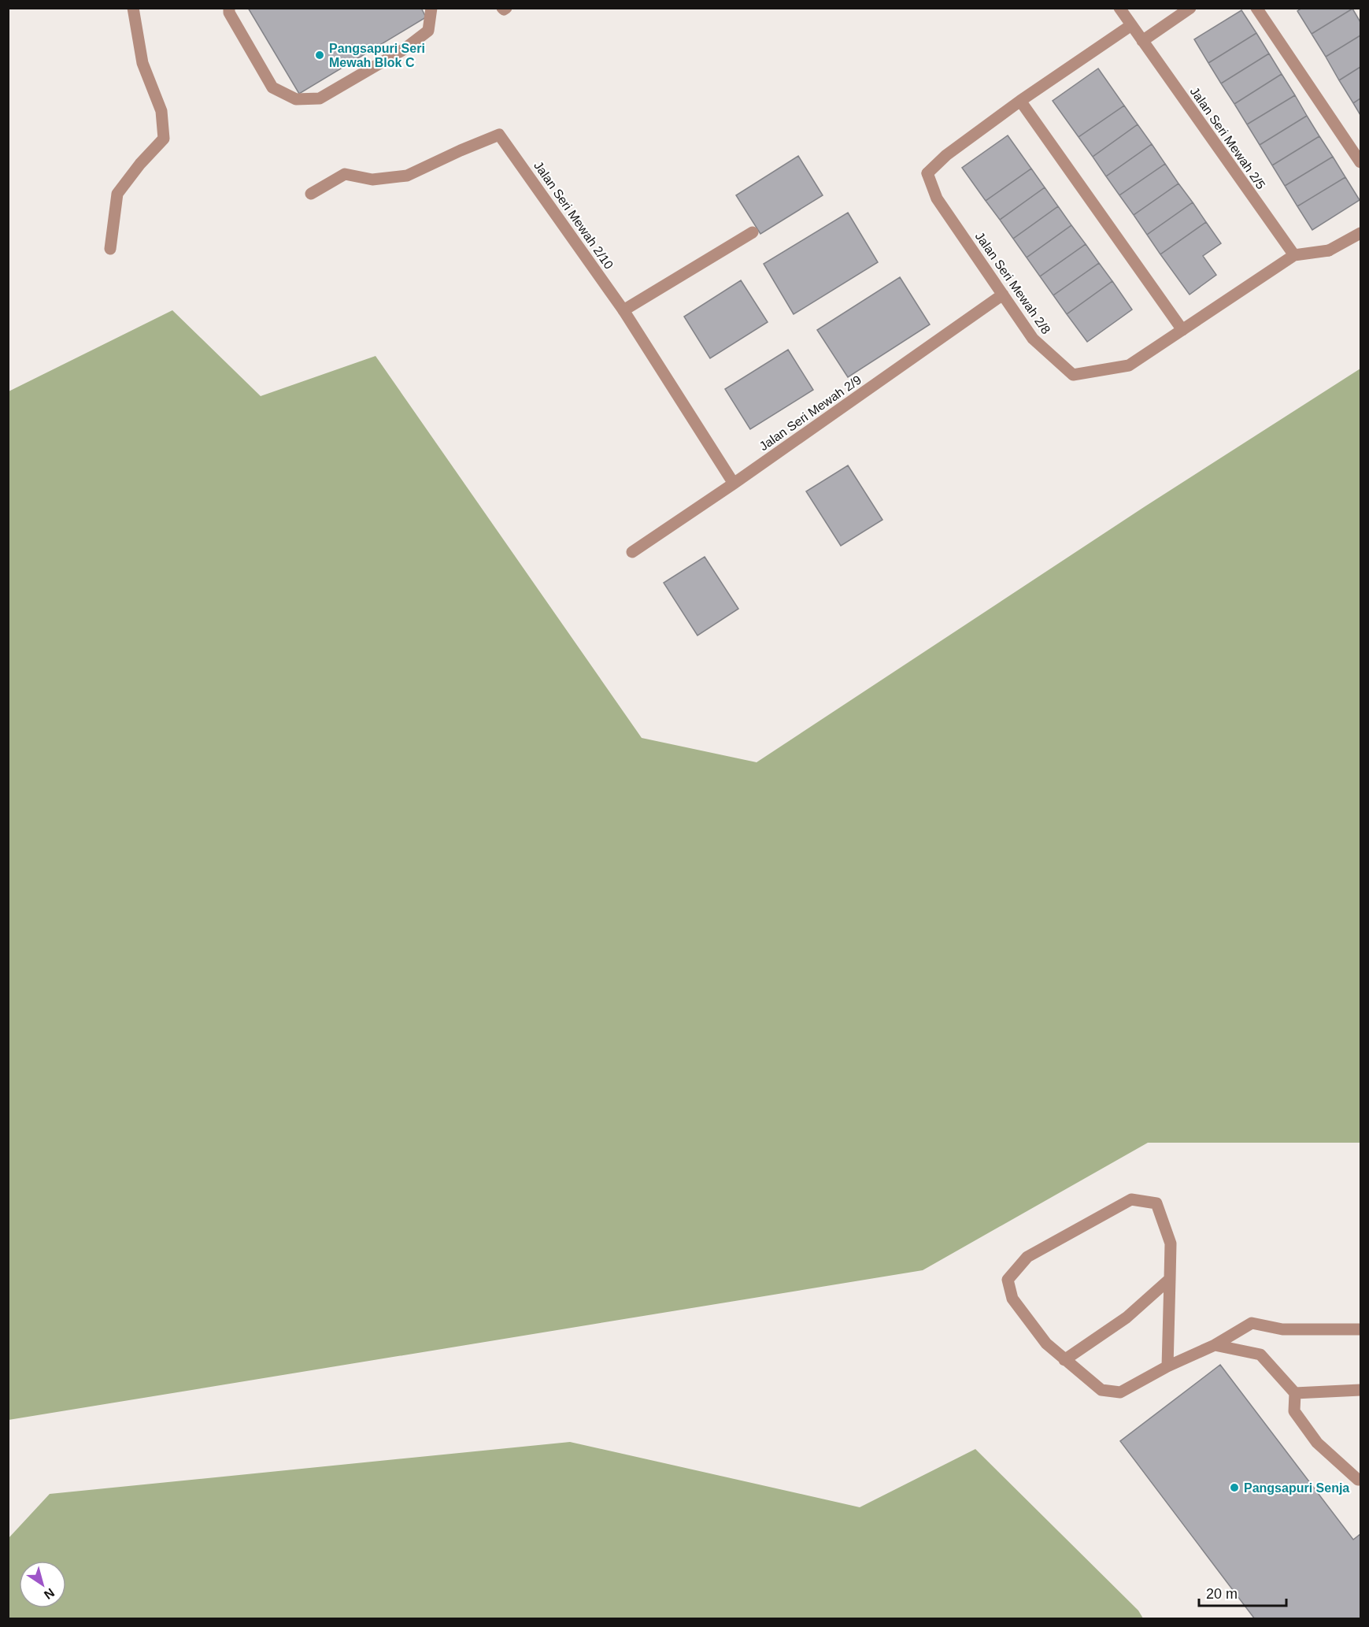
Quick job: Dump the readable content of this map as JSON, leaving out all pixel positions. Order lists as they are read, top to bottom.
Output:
{
  "streets": {
    "street": [
      "Jalan Seri Mewah 2/5",
      "Jalan Seri Mewah 2/10",
      "Jalan Seri Mewah 2/8",
      "Jalan Seri Mewah 2/9"
    ]
  },
  "crossings": [
    ["Jalan Seri Mewah 2/5", "Jalan Seri Mewah 2/8"],
    ["Jalan Seri Mewah 2/10", "Jalan Seri Mewah 2/9"],
    ["Jalan Seri Mewah 2/8", "Jalan Seri Mewah 2/9"]
  ],
  "places": ["Pangsapuri Seri Mewah Blok C", "Pangsapuri Senja"],
  "scale_bar": "20 m",
  "north": "bottom right"
}
